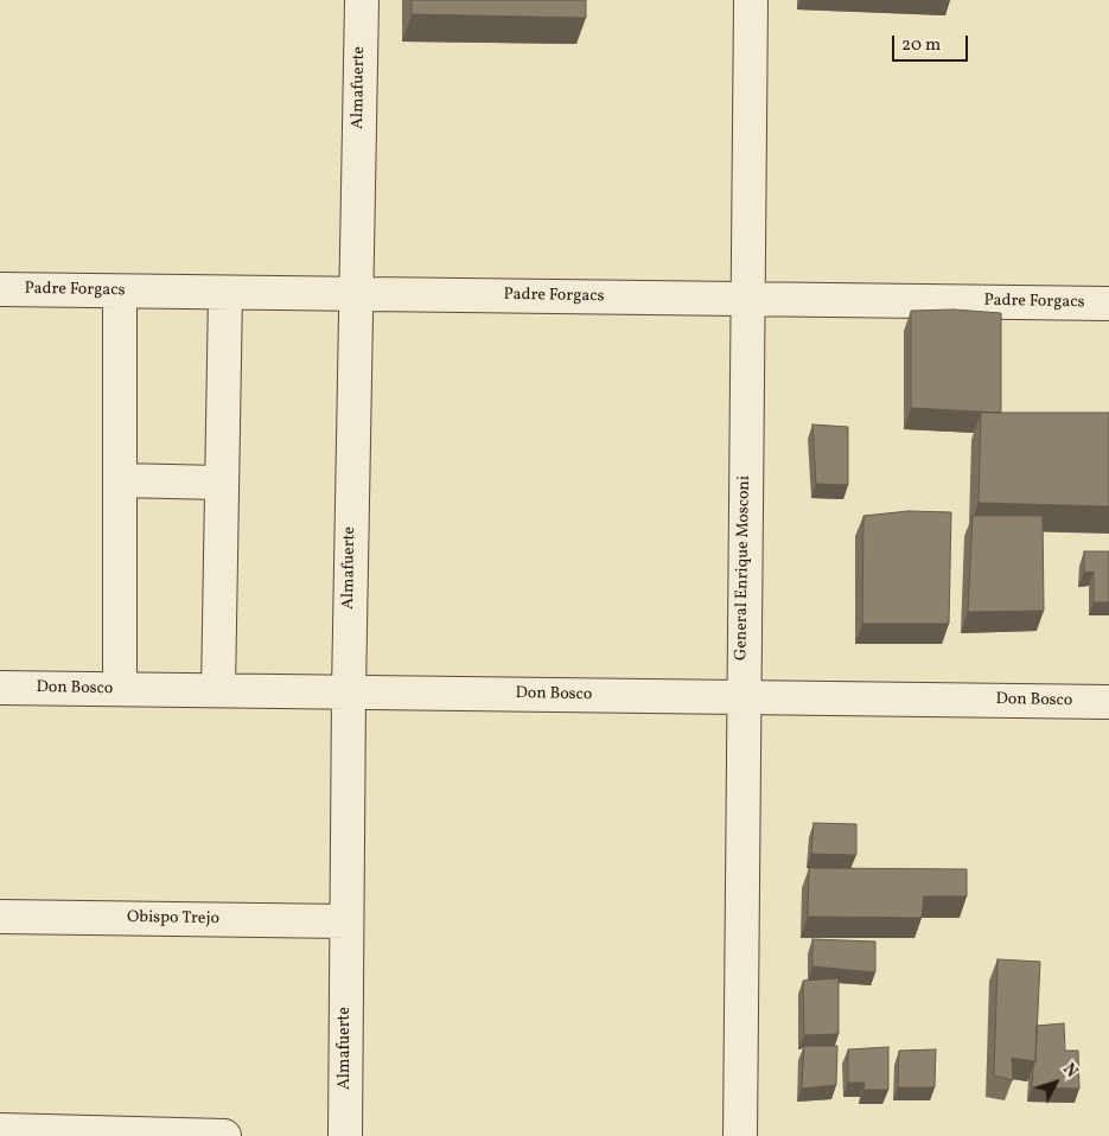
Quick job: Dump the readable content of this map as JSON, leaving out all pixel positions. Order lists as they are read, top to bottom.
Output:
{
  "streets": {
    "street": [
      "Almafuerte",
      "Padre Forgacs",
      "General Enrique Mosconi",
      "Don Bosco",
      "Obispo Trejo"
    ]
  },
  "crossings": [
    ["Almafuerte", "Padre Forgacs"],
    ["Almafuerte", "Don Bosco"],
    ["Almafuerte", "Obispo Trejo"],
    ["Padre Forgacs", "General Enrique Mosconi"],
    ["General Enrique Mosconi", "Don Bosco"]
  ],
  "scale_bar": "20 m",
  "north": "top right"
}
